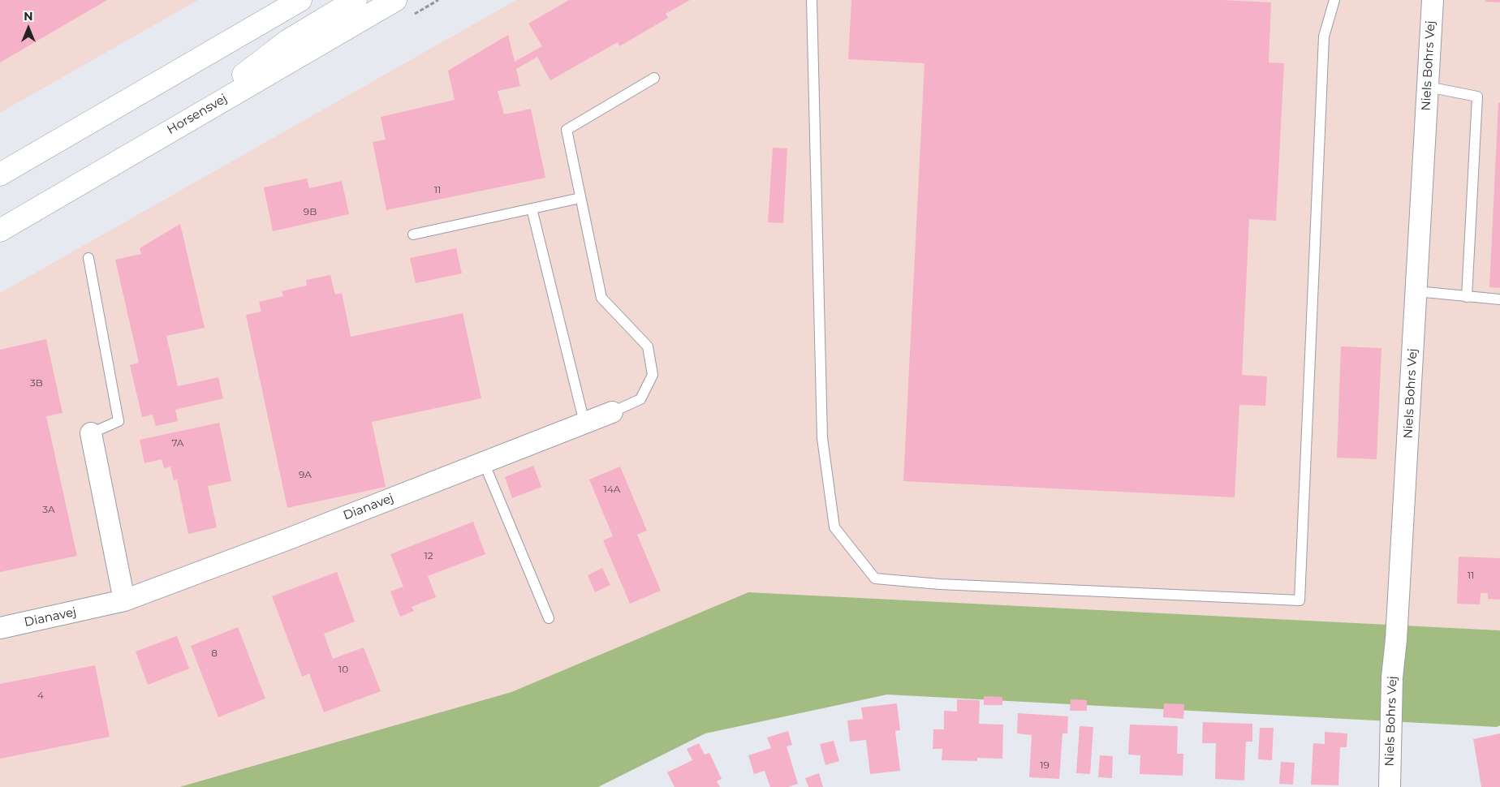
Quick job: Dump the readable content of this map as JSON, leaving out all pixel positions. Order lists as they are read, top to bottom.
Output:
{
  "streets": {
    "main road": ["Horsensvej"],
    "street": ["Niels Bohrs Vej", "Dianavej"]
  },
  "house_numbers": [
    "11",
    "9B",
    "3B",
    "7A",
    "9A",
    "14A",
    "3A",
    "12",
    "11",
    "8",
    "10",
    "4",
    "19"
  ],
  "north": "top"
}
